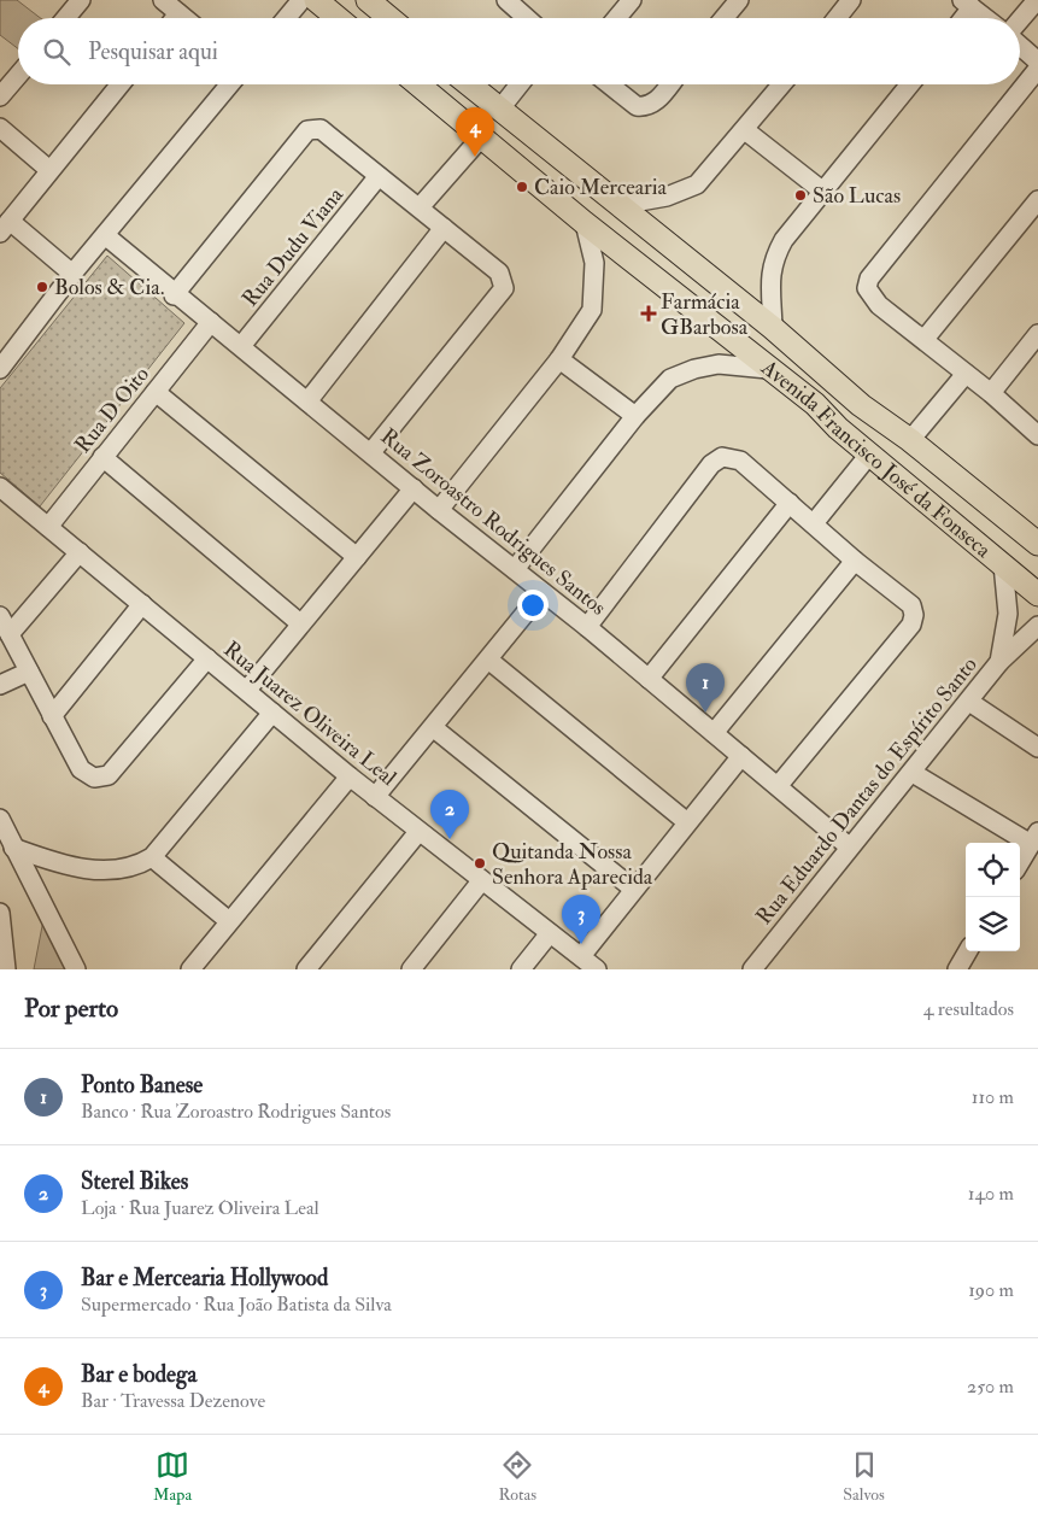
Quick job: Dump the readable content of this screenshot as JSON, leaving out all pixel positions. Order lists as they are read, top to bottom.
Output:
{
  "streets": {
    "main road": ["Avenida Francisco José da Fonseca"],
    "street": [
      "Rua Dudu Viana",
      "Rua D Oito",
      "Rua Zoroastro Rodrigues Santos",
      "Rua Juarez Oliveira Leal",
      "Rua Eduardo Dantas do Espírito Santo"
    ]
  },
  "crossings": [
    ["Rua Dudu Viana", "Rua Zoroastro Rodrigues Santos"],
    ["Rua D Oito", "Rua Zoroastro Rodrigues Santos"],
    ["Rua D Oito", "Rua Juarez Oliveira Leal"],
    ["Avenida Francisco José da Fonseca", "Rua Eduardo Dantas do Espírito Santo"],
    ["Rua Zoroastro Rodrigues Santos", "Rua Eduardo Dantas do Espírito Santo"]
  ],
  "places": {
    "other": [
      "Caio Mercearia",
      "São Lucas",
      "Bolos & Cia.",
      "Quitanda Nossa Senhora Aparecida"
    ],
    "health": ["Farmácia GBarbosa"]
  },
  "page": {
    "search": "Pesquisar aqui",
    "pins": [
      "4",
      "1",
      "2",
      "3"
    ],
    "heading": ["Por perto", "4 resultados"],
    "list": [
      {
        "mark": "1",
        "name": "Ponto Banese",
        "note": "Banco · Rua Zoroastro Rodrigues Santos",
        "value": "110 m"
      },
      {
        "mark": "2",
        "name": "Sterel Bikes",
        "note": "Loja · Rua Juarez Oliveira Leal",
        "value": "140 m"
      },
      {
        "mark": "3",
        "name": "Bar e Mercearia Hollywood",
        "note": "Supermercado · Rua João Batista da Silva",
        "value": "190 m"
      },
      {
        "mark": "4",
        "name": "Bar e bodega",
        "note": "Bar · Travessa Dezenove",
        "value": "250 m"
      }
    ],
    "nav": ["Mapa", "Rotas", "Salvos"]
  }
}
